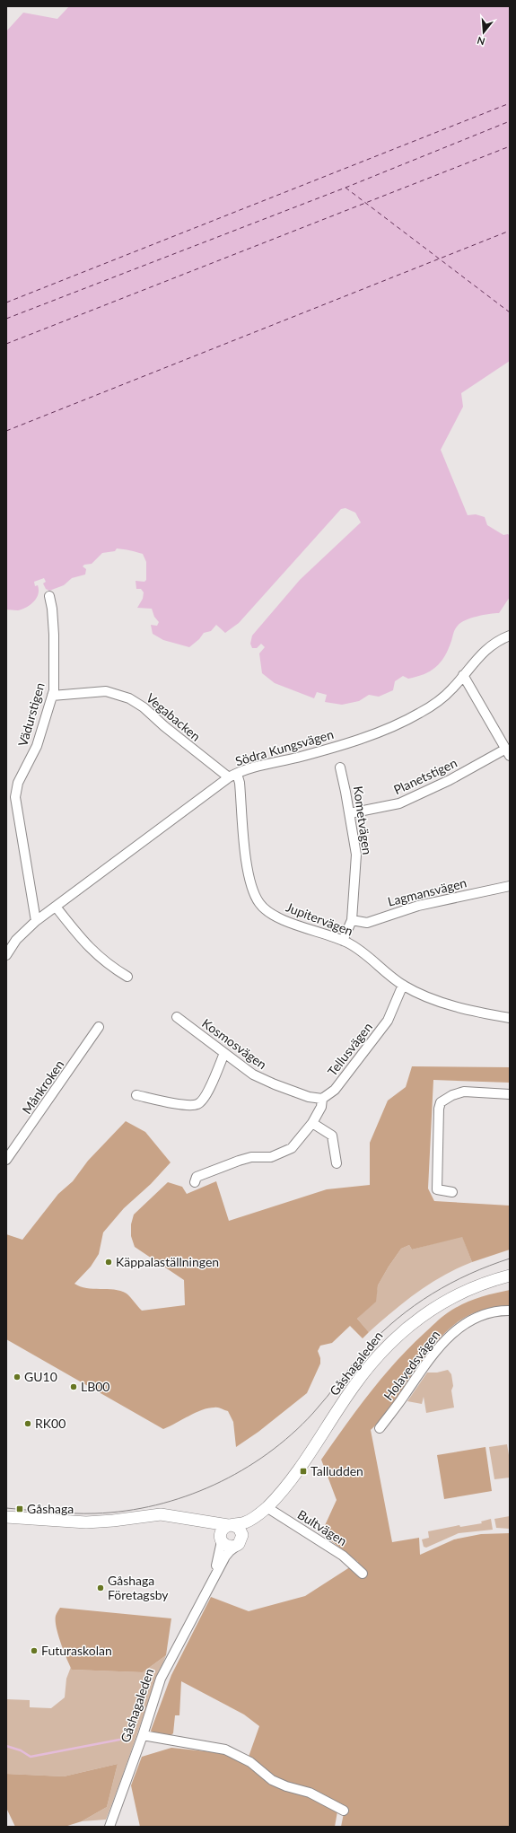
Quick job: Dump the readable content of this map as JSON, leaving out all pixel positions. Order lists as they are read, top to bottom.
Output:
{
  "streets": {
    "main road": ["Gåshagaleden"],
    "street": [
      "Vädurstigen",
      "Vegabacken",
      "Södra Kungsvägen",
      "Planetstigen",
      "Kometvägen",
      "Lagmansvägen",
      "Jupitervägen",
      "Kosmosvägen",
      "Tellusvägen",
      "Månkroken",
      "Holavedsvägen",
      "Bultvägen"
    ]
  },
  "crossings": [
    ["Vädurstigen", "Vegabacken"],
    ["Vädurstigen", "Södra Kungsvägen"],
    ["Vegabacken", "Södra Kungsvägen"],
    ["Vegabacken", "Jupitervägen"],
    ["Södra Kungsvägen", "Jupitervägen"],
    ["Planetstigen", "Kometvägen"],
    ["Kometvägen", "Lagmansvägen"],
    ["Kometvägen", "Jupitervägen"],
    ["Jupitervägen", "Tellusvägen"],
    ["Kosmosvägen", "Tellusvägen"],
    ["Gåshagaleden", "Bultvägen"]
  ],
  "places": {
    "other": [
      "Käppalaställningen",
      "GU10",
      "LB00",
      "RK00",
      "Gåshaga Företagsby",
      "Futuraskolan"
    ],
    "transit": ["Talludden", "Gåshaga"]
  },
  "north": "bottom"
}
